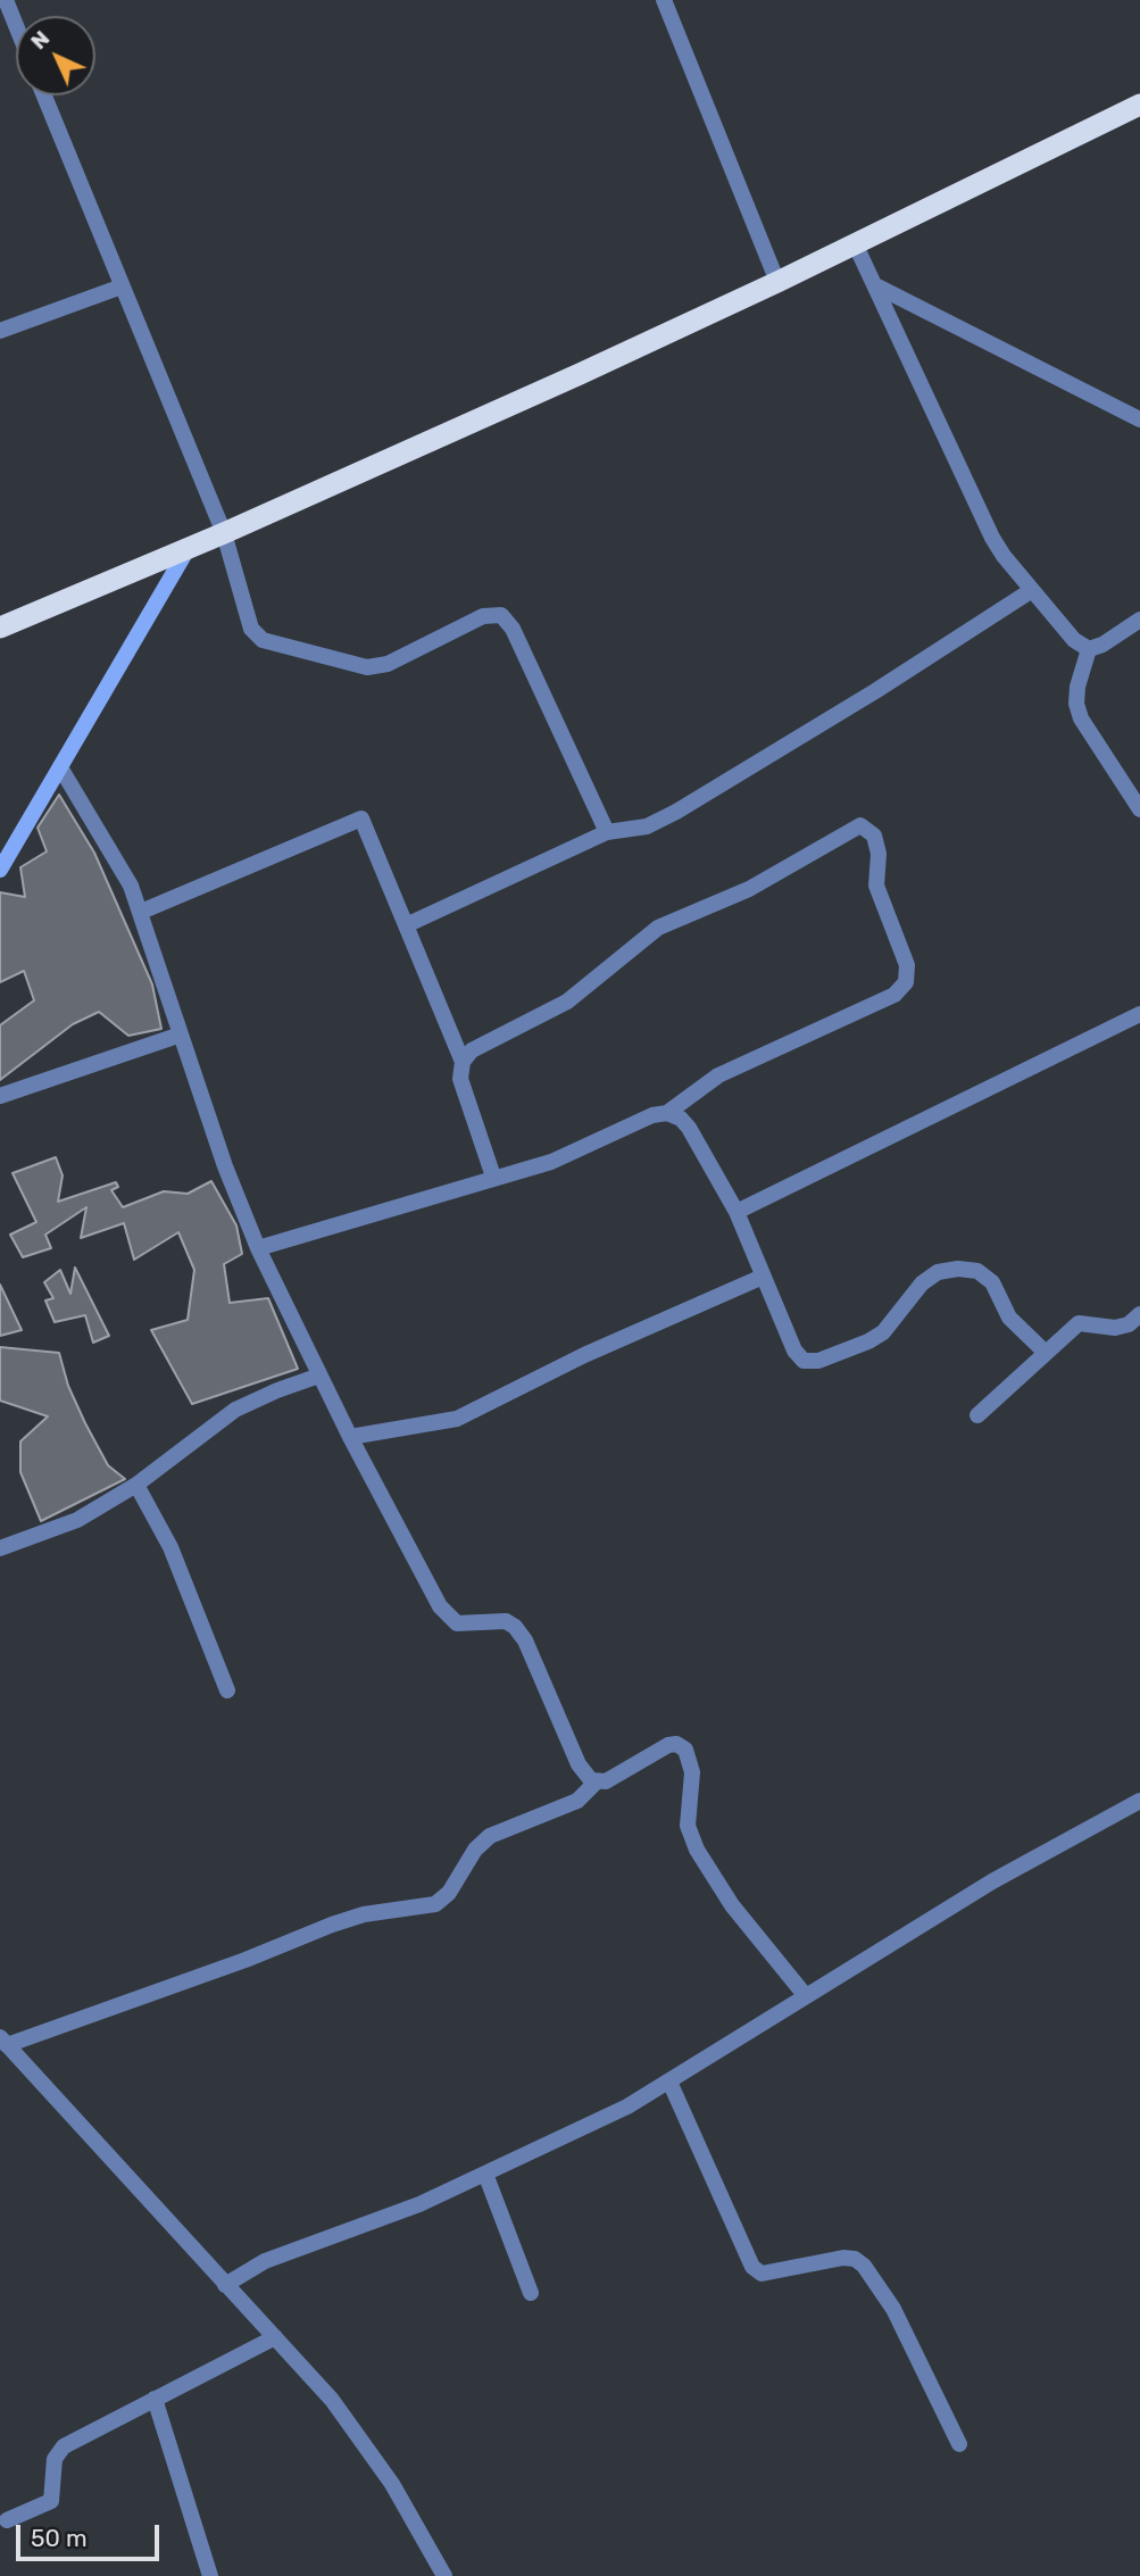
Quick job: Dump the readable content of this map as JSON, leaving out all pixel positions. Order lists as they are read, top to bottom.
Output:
{
  "scale_bar": "50 m",
  "north": "top left"
}
